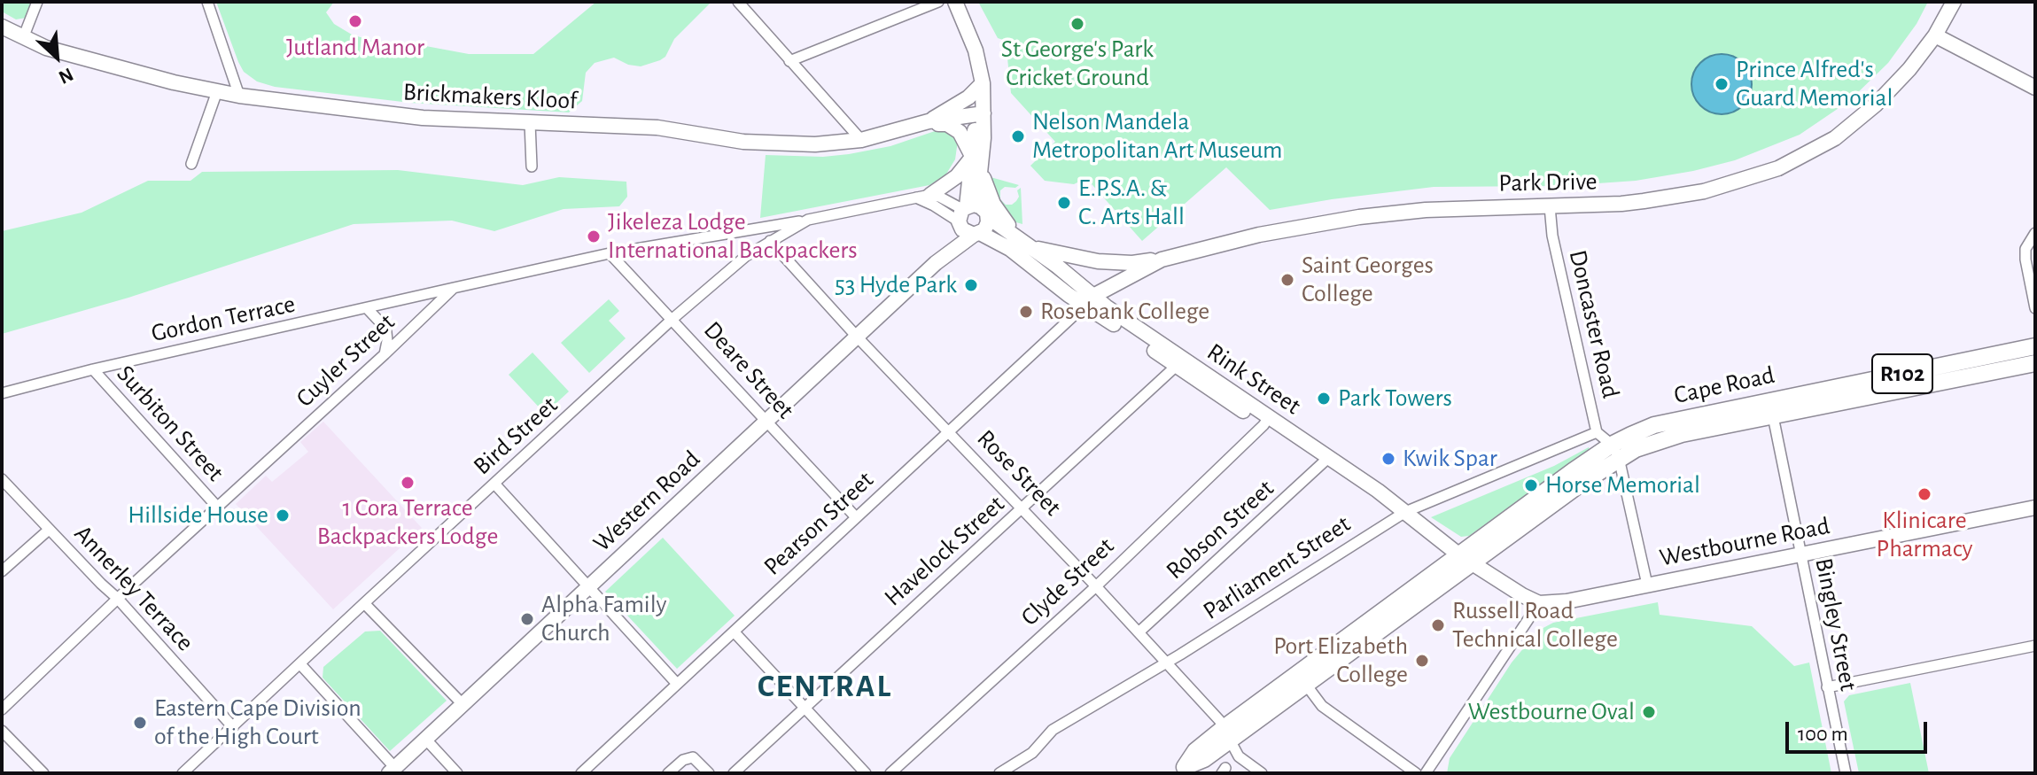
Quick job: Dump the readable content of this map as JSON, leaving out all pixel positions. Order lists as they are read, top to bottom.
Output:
{
  "streets": {
    "main road": ["R102", "Cape Road"],
    "street": [
      "Brickmakers Kloof",
      "Park Drive",
      "Gordon Terrace",
      "Doncaster Road",
      "Cuyler Street",
      "Deare Street",
      "Rink Street",
      "Surbiton Street",
      "Bird Street",
      "Rose Street",
      "Western Road",
      "Pearson Street",
      "Robson Street",
      "Westbourne Road",
      "Havelock Street",
      "Parliament Street",
      "Clyde Street",
      "Annerley Terrace",
      "Bingley Street"
    ]
  },
  "crossings": [
    ["Park Drive", "Doncaster Road"],
    ["Park Drive", "Rink Street"],
    ["Park Drive", "Pearson Street"],
    ["Gordon Terrace", "Cuyler Street"],
    ["Gordon Terrace", "Surbiton Street"],
    ["Doncaster Road", "Cape Road"],
    ["Doncaster Road", "Parliament Street"],
    ["Cuyler Street", "Surbiton Street"],
    ["Cuyler Street", "Annerley Terrace"],
    ["Deare Street", "Bird Street"],
    ["Deare Street", "Western Road"],
    ["Deare Street", "Pearson Street"],
    ["R102", "Rink Street"],
    ["R102", "Cape Road"],
    ["R102", "Rose Street"],
    ["Rink Street", "Cape Road"],
    ["Rink Street", "Western Road"],
    ["Rink Street", "Pearson Street"],
    ["Rink Street", "Robson Street"],
    ["Rink Street", "Havelock Street"],
    ["Rink Street", "Parliament Street"],
    ["Rink Street", "Clyde Street"],
    ["Cape Road", "Bingley Street"],
    ["Bird Street", "Rose Street"],
    ["Bird Street", "Annerley Terrace"],
    ["Rose Street", "Western Road"],
    ["Rose Street", "Pearson Street"],
    ["Rose Street", "Robson Street"],
    ["Rose Street", "Havelock Street"],
    ["Rose Street", "Parliament Street"],
    ["Rose Street", "Clyde Street"],
    ["Westbourne Road", "Bingley Street"]
  ],
  "districts": ["CENTRAL"],
  "places": [
    "Jutland Manor",
    "St George's Park Cricket Ground",
    "Prince Alfred's Guard Memorial",
    "Nelson Mandela Metropolitan Art Museum",
    "E.P.S.A. & C. Arts Hall",
    "Jikeleza Lodge International Backpackers",
    "Saint Georges College",
    "53 Hyde Park",
    "Rosebank College",
    "Park Towers",
    "Kwik Spar",
    "1 Cora Terrace Backpackers Lodge",
    "Horse Memorial",
    "Klinicare Pharmacy",
    "Hillside House",
    "Alpha Family Church",
    "Russell Road Technical College",
    "Port Elizabeth College",
    "Westbourne Oval",
    "Eastern Cape Division of the High Court"
  ],
  "scale_bar": "100 m",
  "north": "bottom right"
}
